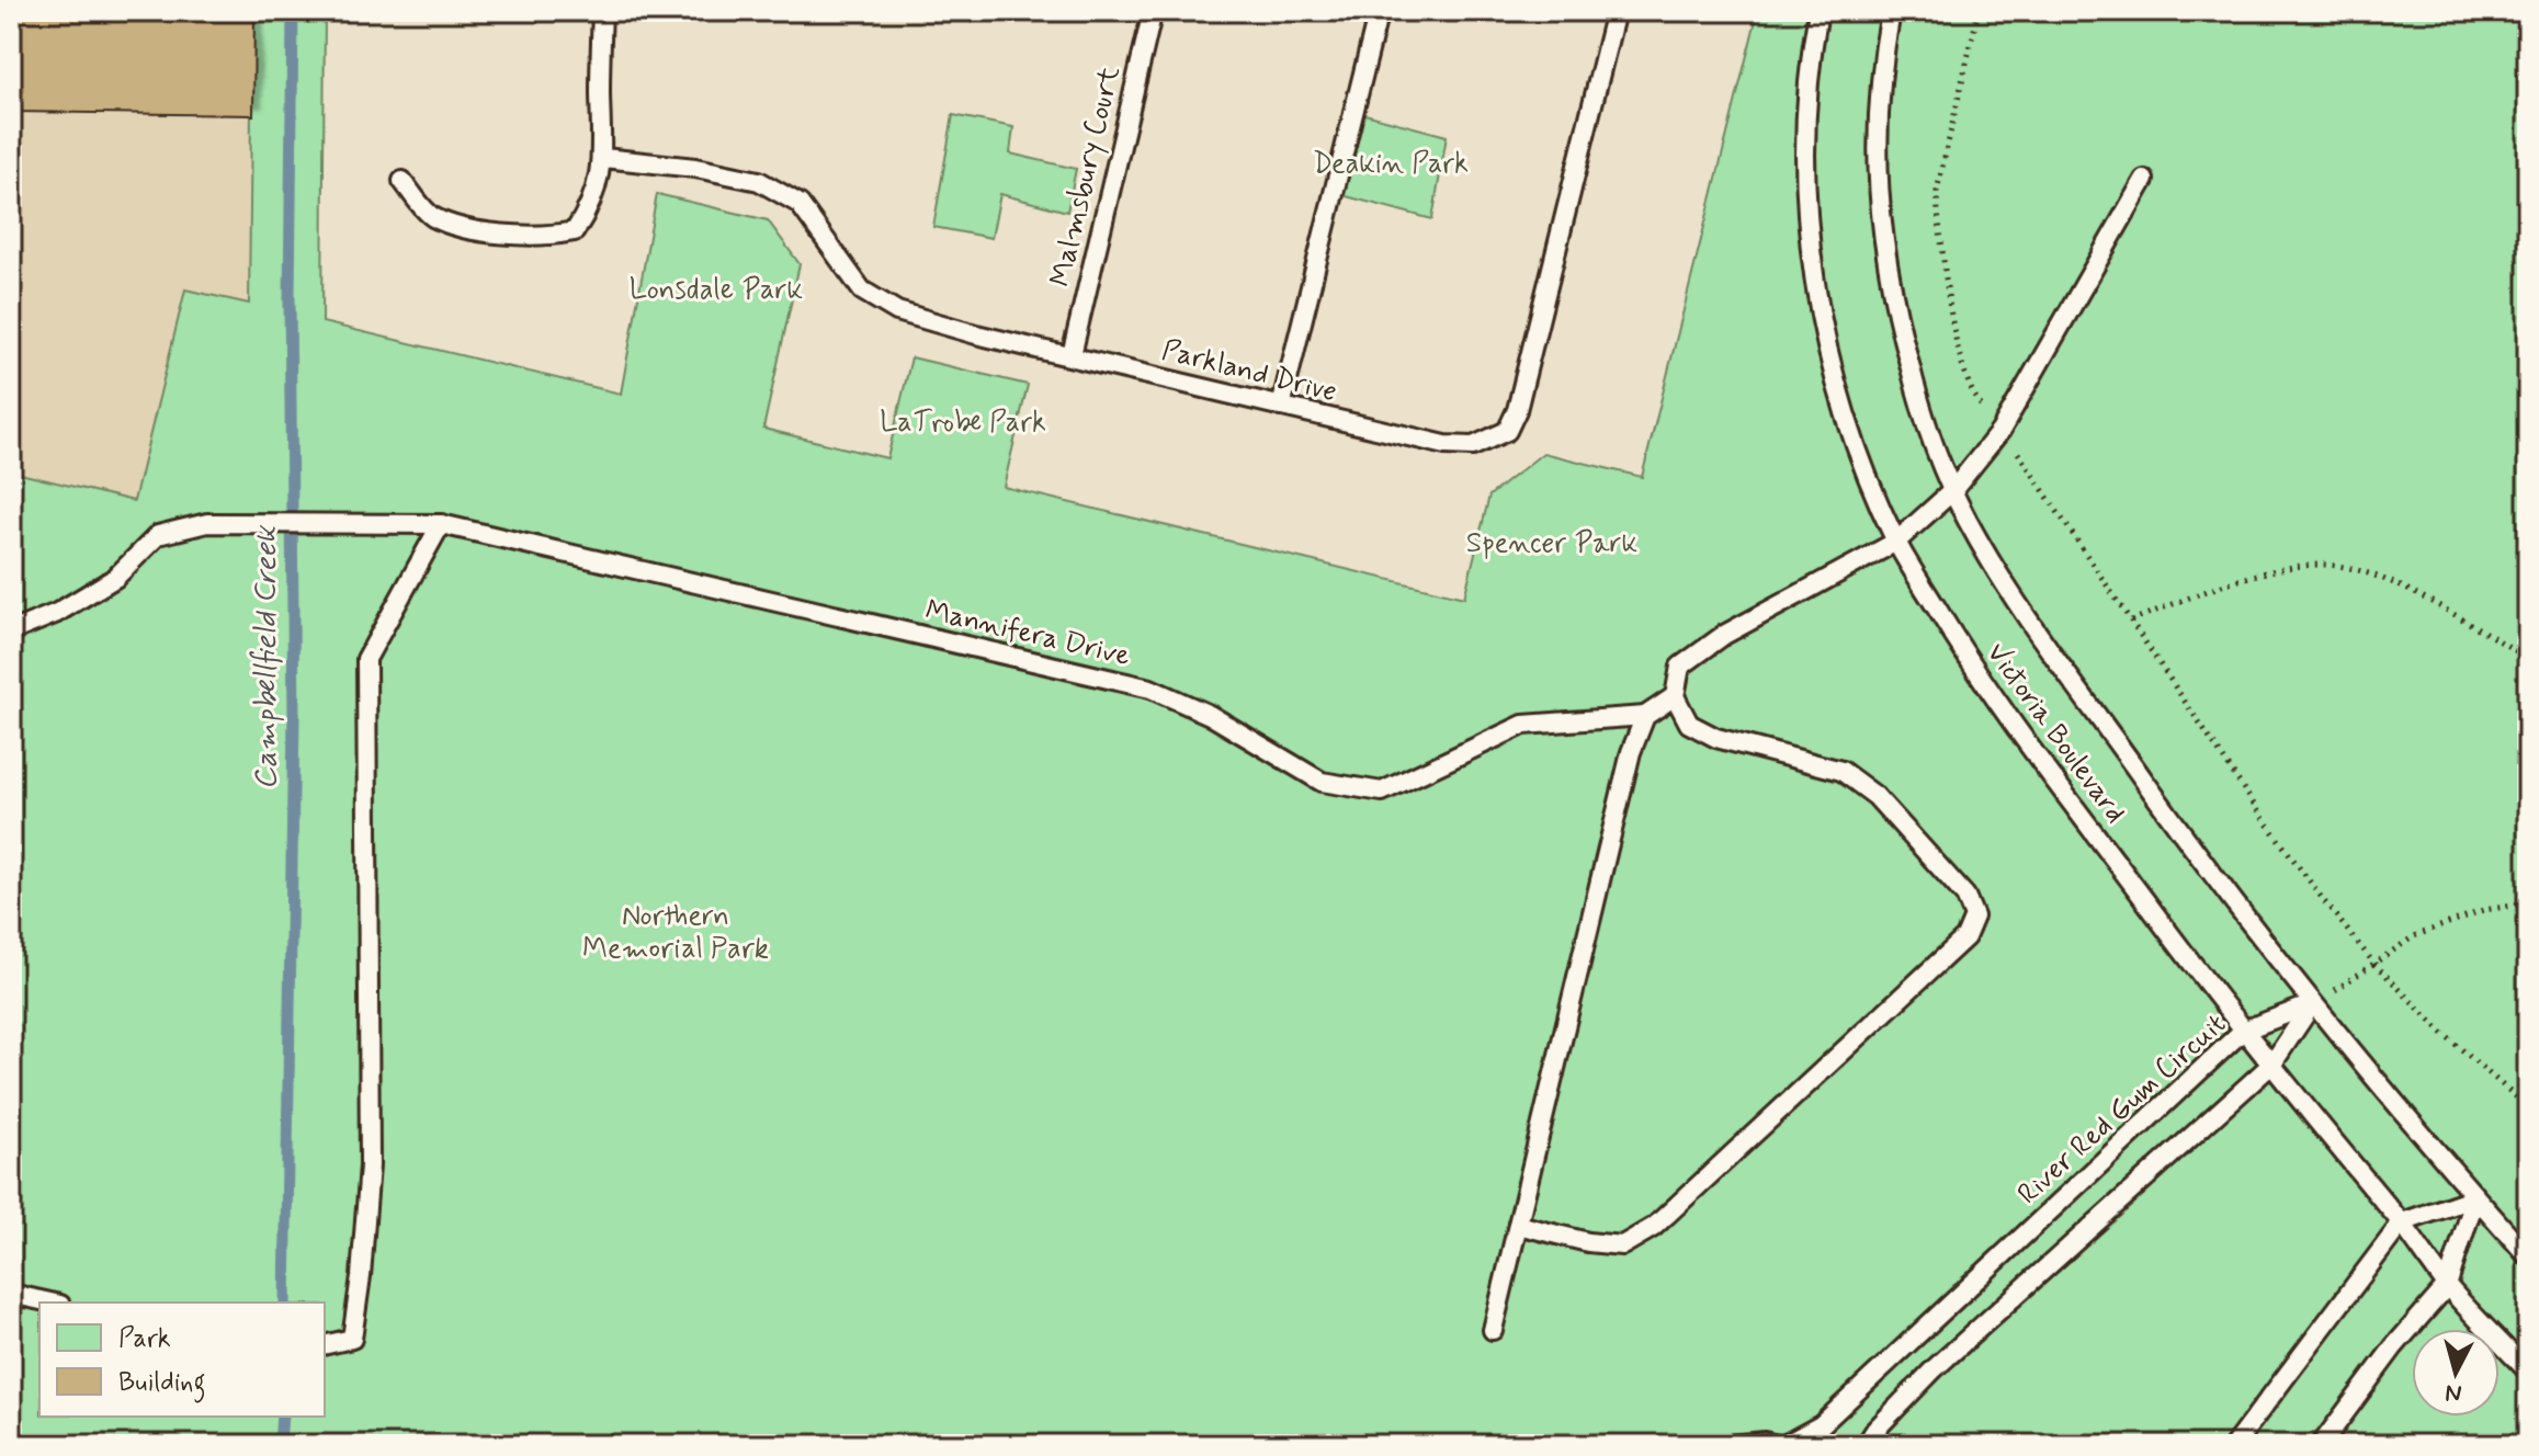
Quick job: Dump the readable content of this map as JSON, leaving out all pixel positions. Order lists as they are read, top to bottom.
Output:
{
  "streets": {
    "lane": [
      "Malmsbury Court",
      "Parkland Drive",
      "Mannifera Drive",
      "Victoria Boulevard",
      "River Red Gum Circuit"
    ]
  },
  "crossings": [
    ["Malmsbury Court", "Parkland Drive"],
    ["Victoria Boulevard", "River Red Gum Circuit"]
  ],
  "water": ["Campbellfield Creek"],
  "parks": [
    "Deakin Park",
    "Lonsdale Park",
    "LaTrobe Park",
    "Spencer Park",
    "Northern Memorial Park"
  ],
  "legend": ["Park", "Building"],
  "north": "bottom"
}
